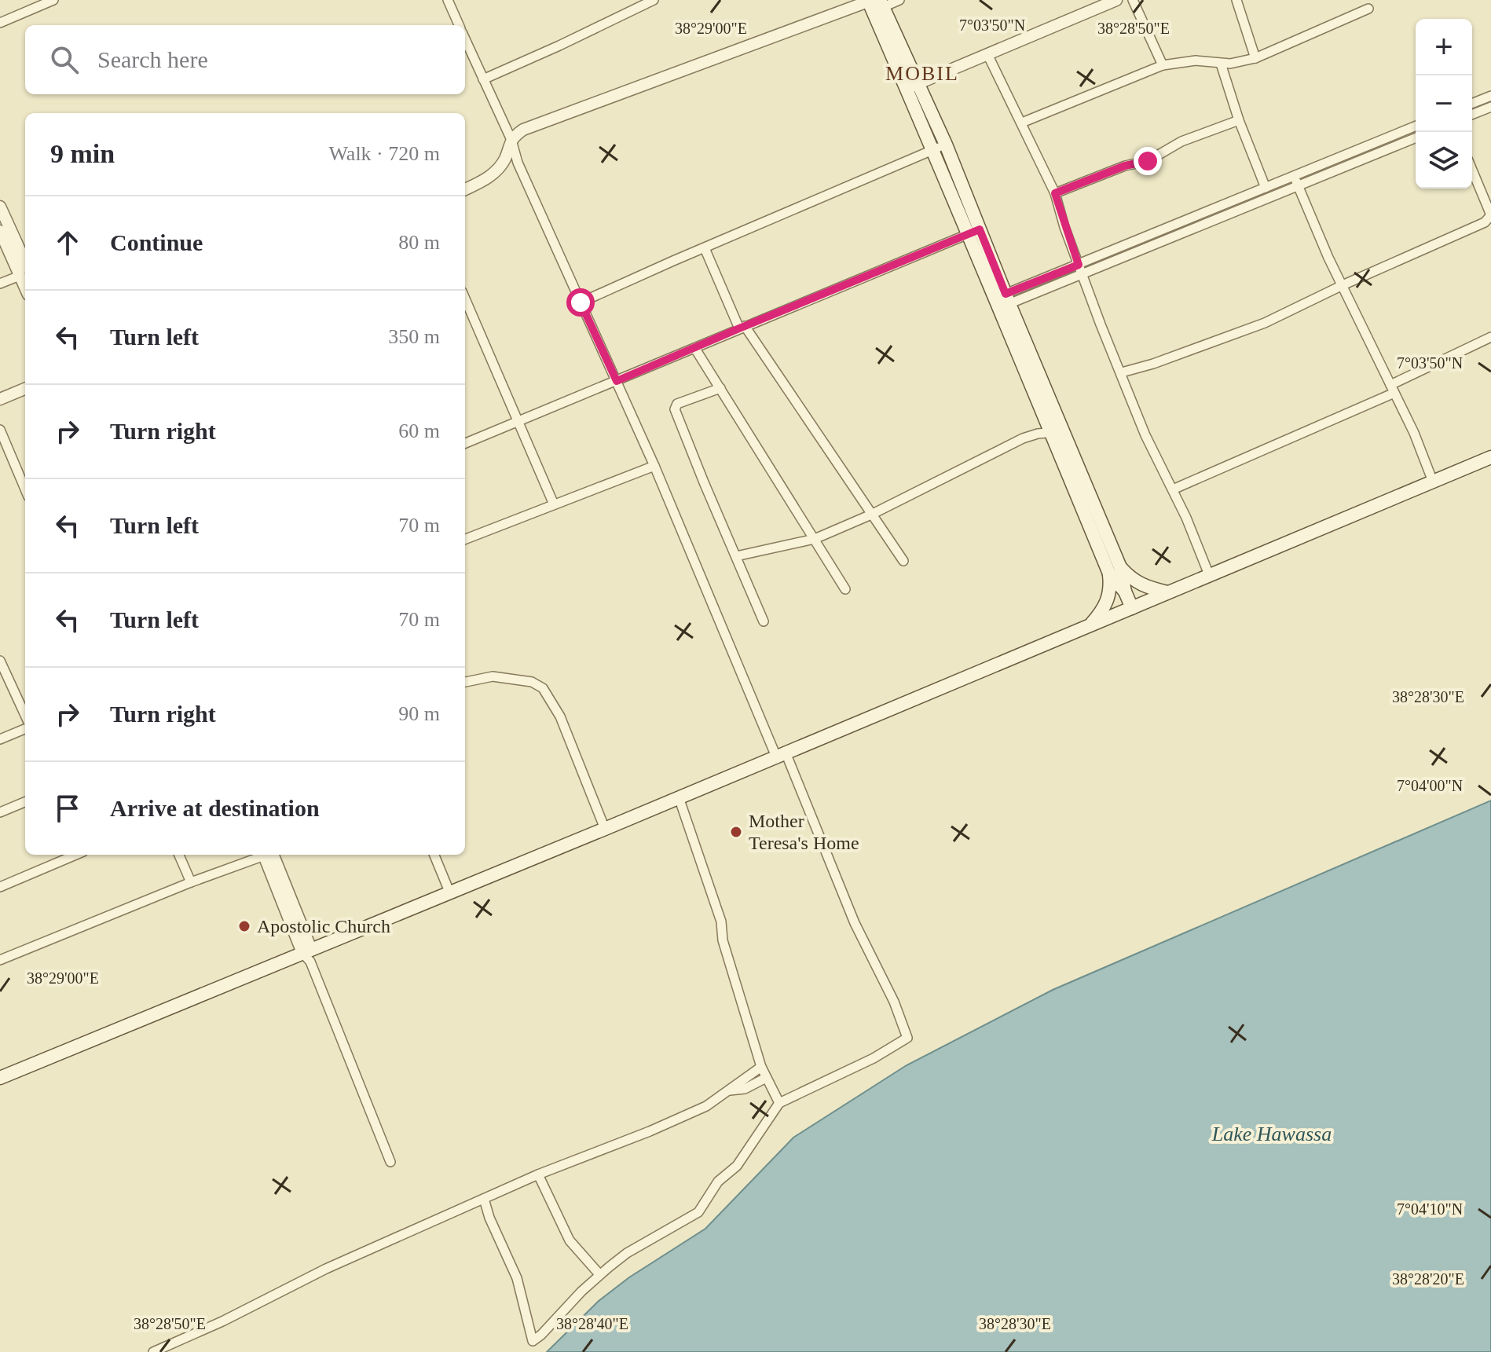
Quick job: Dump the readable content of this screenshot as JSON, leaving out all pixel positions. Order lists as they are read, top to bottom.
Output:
{
  "districts": ["MOBIL"],
  "water": ["Lake Hawassa"],
  "places": ["Mother Teresa's Home", "Apostolic Church"],
  "page": {
    "map_buttons": ["+", "−"],
    "search": "Search here",
    "heading": ["9 min", "Walk · 720 m"],
    "list": [
      ["Continue", "80 m"],
      ["Turn left", "350 m"],
      ["Turn right", "60 m"],
      ["Turn left", "70 m"],
      ["Turn left", "70 m"],
      ["Turn right", "90 m"],
      "Arrive at destination"
    ]
  },
  "coordinates": [
    "7°03'50\"N",
    "38°29'00\"E",
    "38°28'50\"E",
    "38°28'30\"E",
    "7°04'00\"N",
    "7°04'10\"N",
    "38°28'20\"E",
    "38°28'40\"E"
  ]
}
